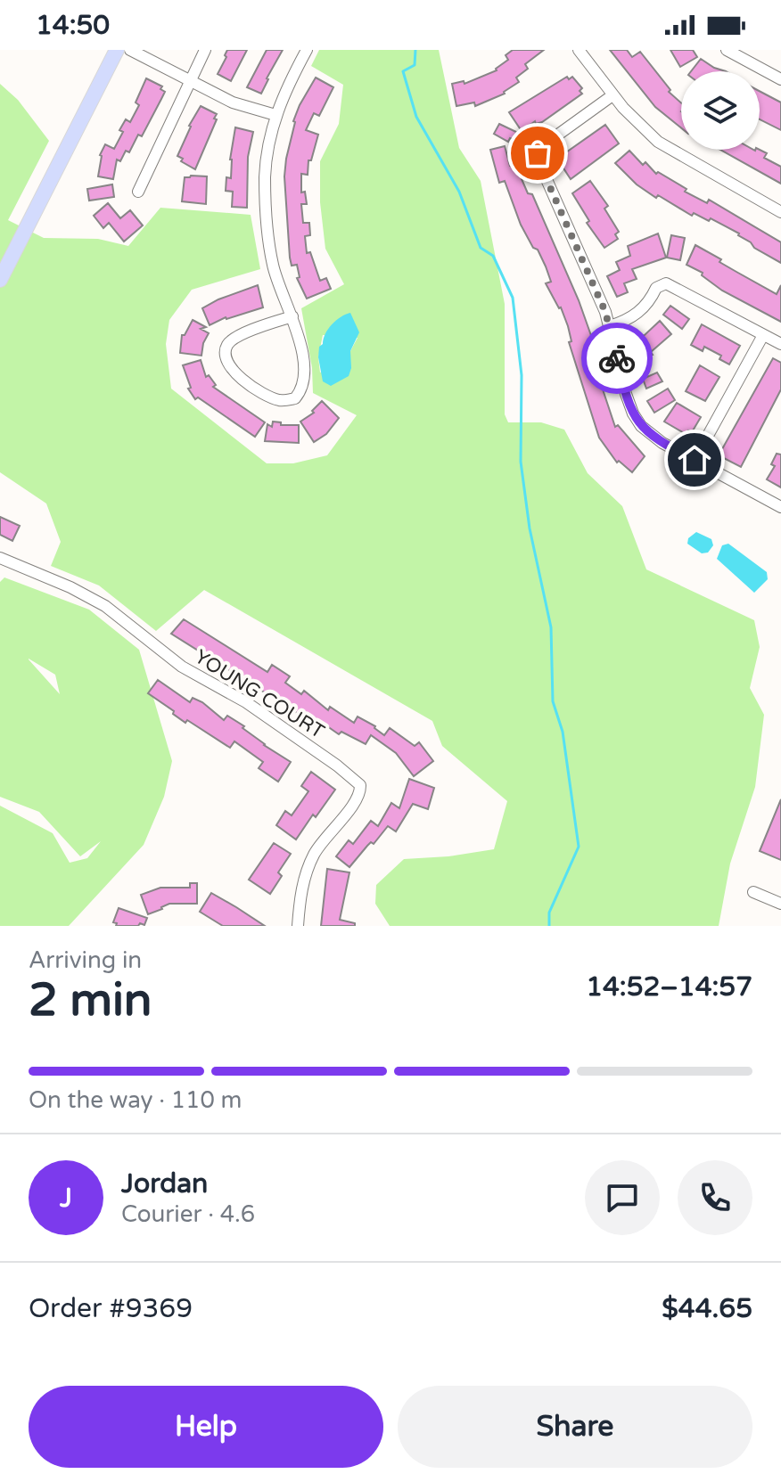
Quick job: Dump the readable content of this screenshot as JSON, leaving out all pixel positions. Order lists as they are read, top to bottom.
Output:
{
  "streets": {
    "street": ["YOUNG COURT"]
  },
  "page": {
    "status": "14:50",
    "heading": ["2 min", "Arriving in", "14:52–14:57"],
    "panel": [
      "Jordan",
      "Courier · 4.6",
      "Order #9369",
      "$44.65"
    ],
    "bar": "On the way · 110 m",
    "round": "J",
    "buttons": ["Help", "Share"]
  }
}
